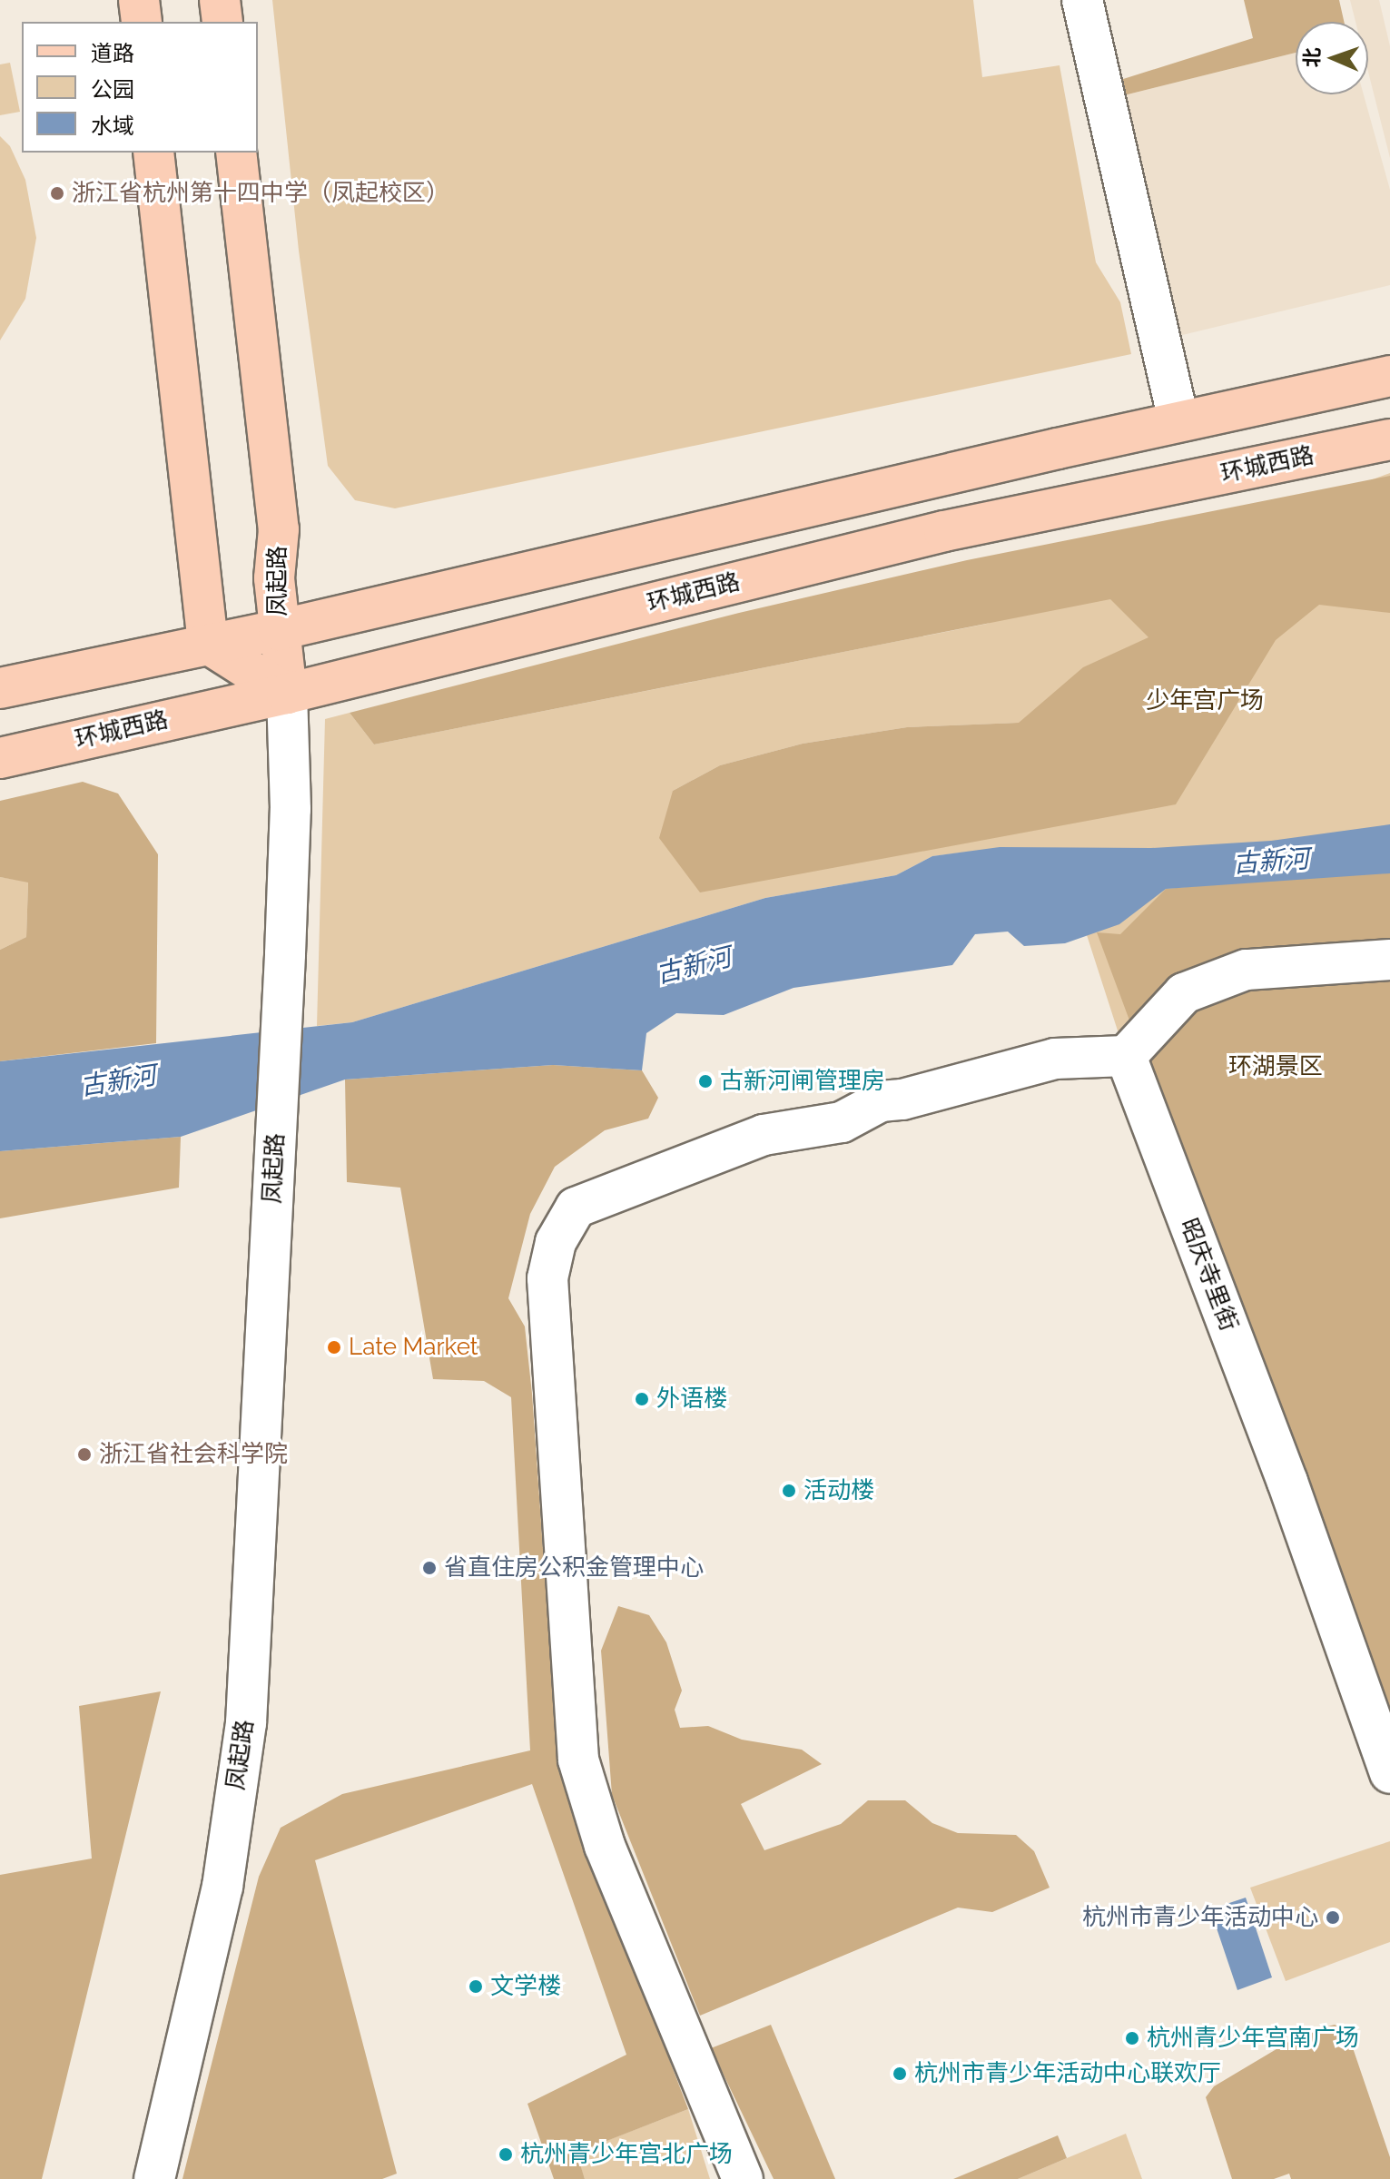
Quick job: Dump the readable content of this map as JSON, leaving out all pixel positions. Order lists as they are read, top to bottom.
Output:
{
  "streets": {
    "main road": ["环城西路", "凤起路"],
    "street": ["昭庆寺里街"]
  },
  "crossings": [
    ["环城西路", "凤起路"]
  ],
  "water": ["古新河"],
  "parks": ["少年宫广场", "环湖景区"],
  "places": [
    "浙江省杭州第十四中学（凤起校区）",
    "古新河闸管理房",
    "Late Market",
    "外语楼",
    "浙江省社会科学院",
    "活动楼",
    "省直住房公积金管理中心",
    "杭州市青少年活动中心",
    "文学楼",
    "杭州青少年宫南广场",
    "杭州市青少年活动中心联欢厅",
    "杭州青少年宫北广场"
  ],
  "legend": ["道路", "公园", "水域"],
  "north": "left"
}
